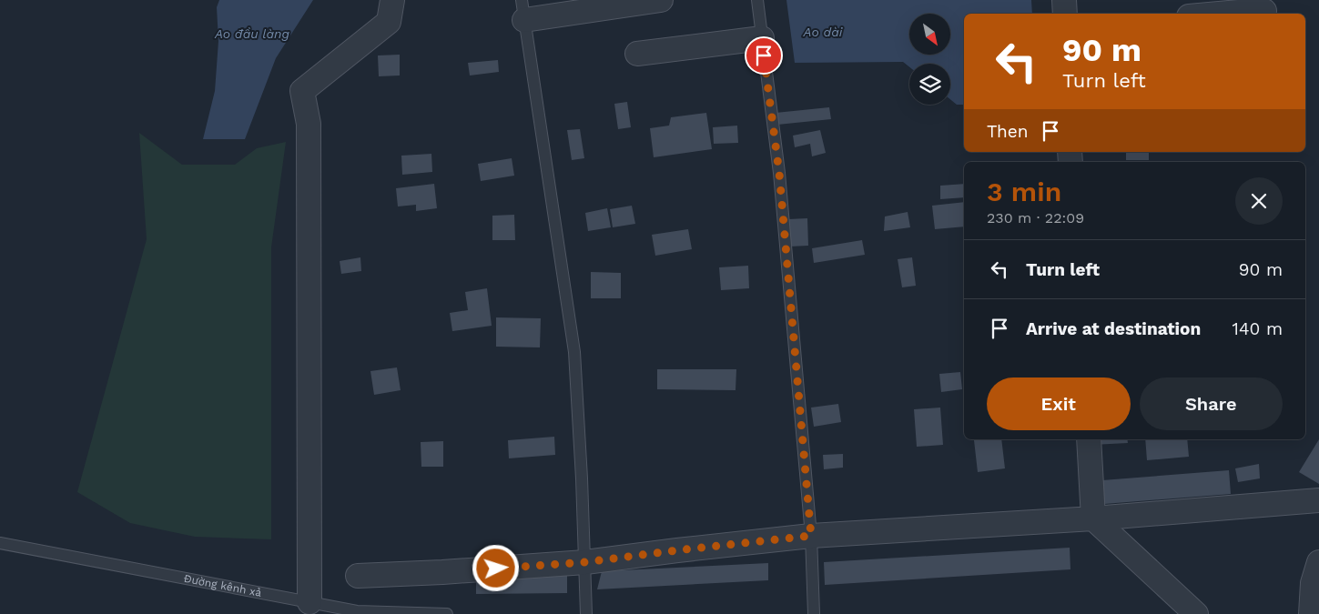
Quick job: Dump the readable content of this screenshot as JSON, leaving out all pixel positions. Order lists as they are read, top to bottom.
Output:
{
  "streets": {
    "lane": ["Đường kênh xả"]
  },
  "water": ["Ao dài", "Ao đầu làng"],
  "north": "bottom right",
  "page": {
    "turn": ["90 m", "Turn left"],
    "then": "Then",
    "heading": ["3 min", "230 m · 22:09"],
    "list": [
      {
        "name": "Turn left",
        "value": "90 m"
      },
      {
        "name": "Arrive at destination",
        "value": "140 m"
      }
    ],
    "buttons": ["Exit", "Share"]
  }
}
